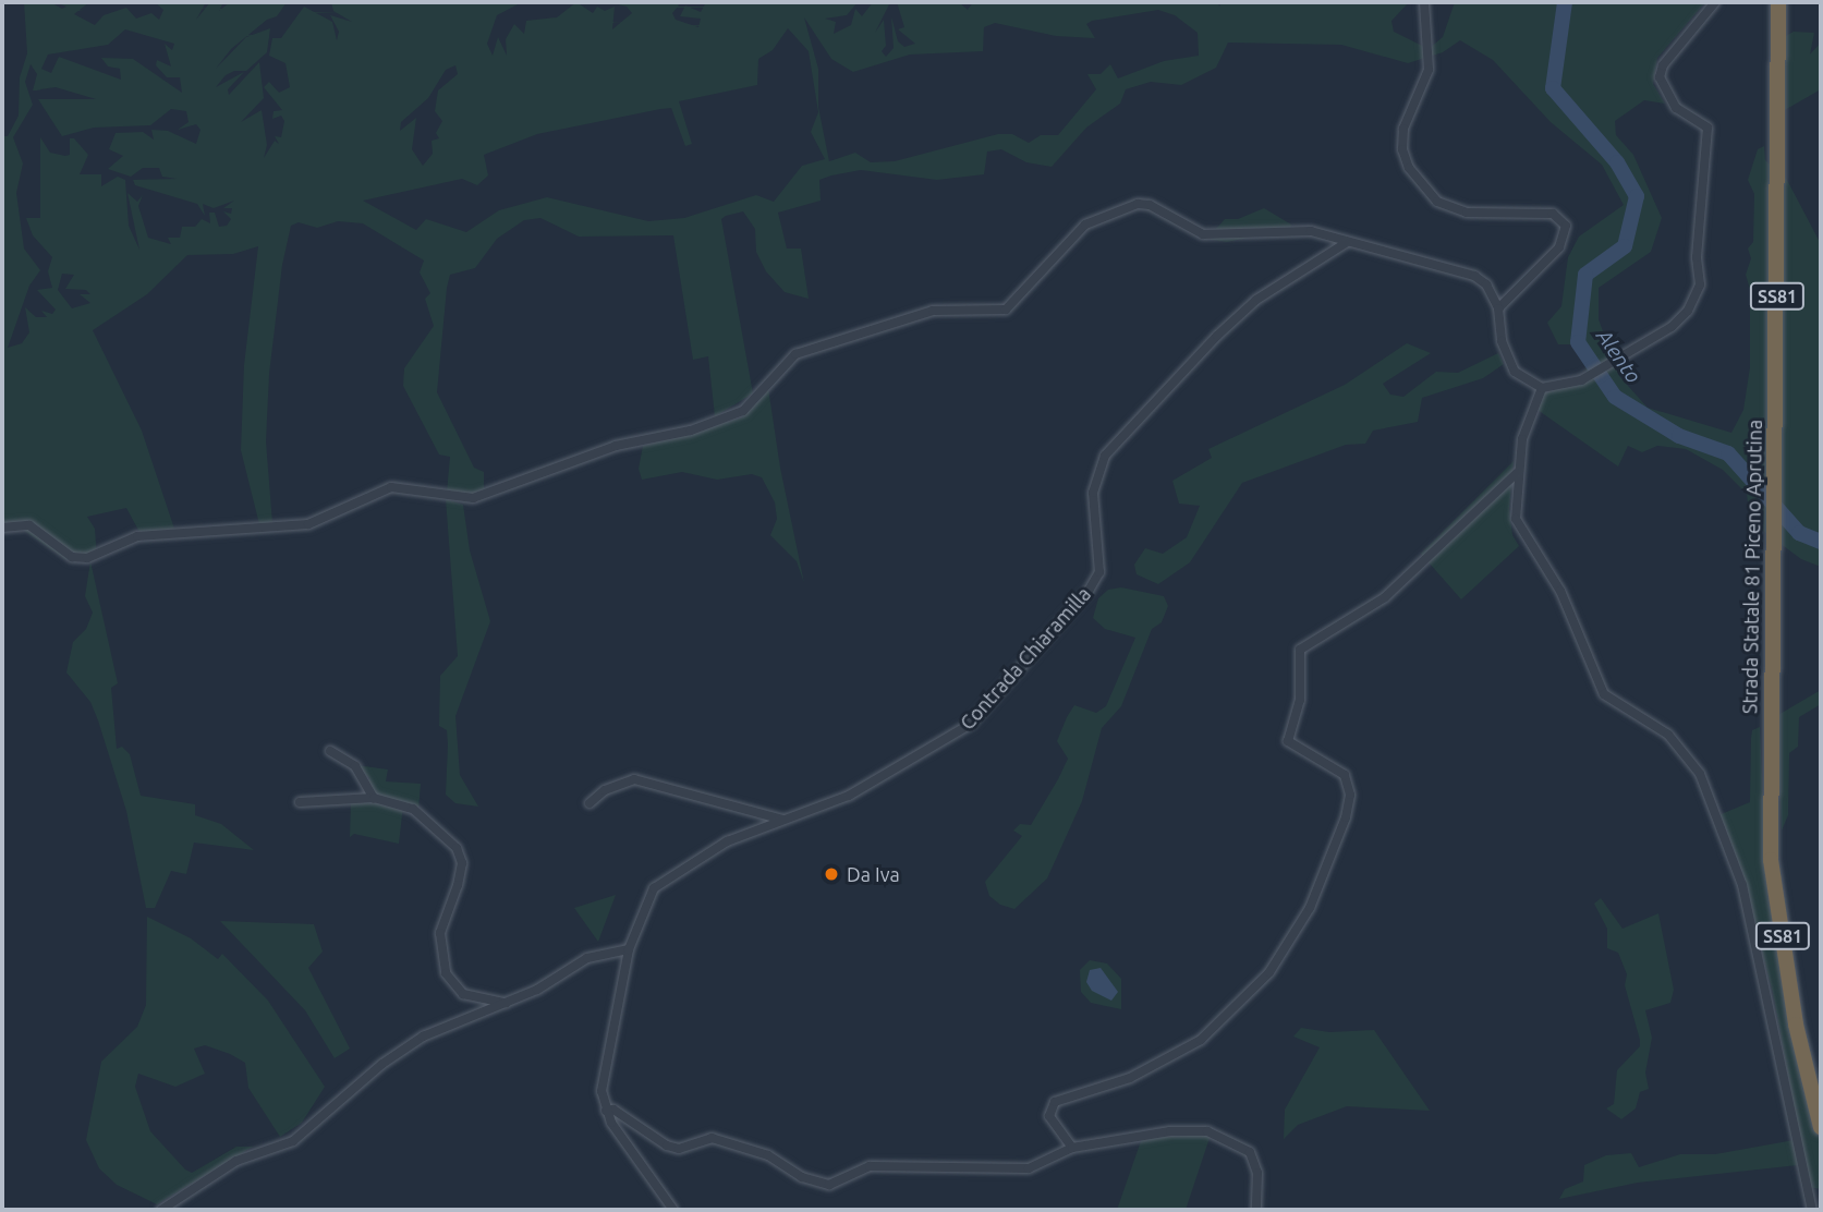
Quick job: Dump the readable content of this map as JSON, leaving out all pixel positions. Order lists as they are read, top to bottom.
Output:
{
  "streets": {
    "highway": ["SS81", "Strada Statale 81 Piceno Aprutina"],
    "street": ["Contrada Chiaramilla"]
  },
  "water": ["Alento"],
  "places": ["Da Iva"]
}
